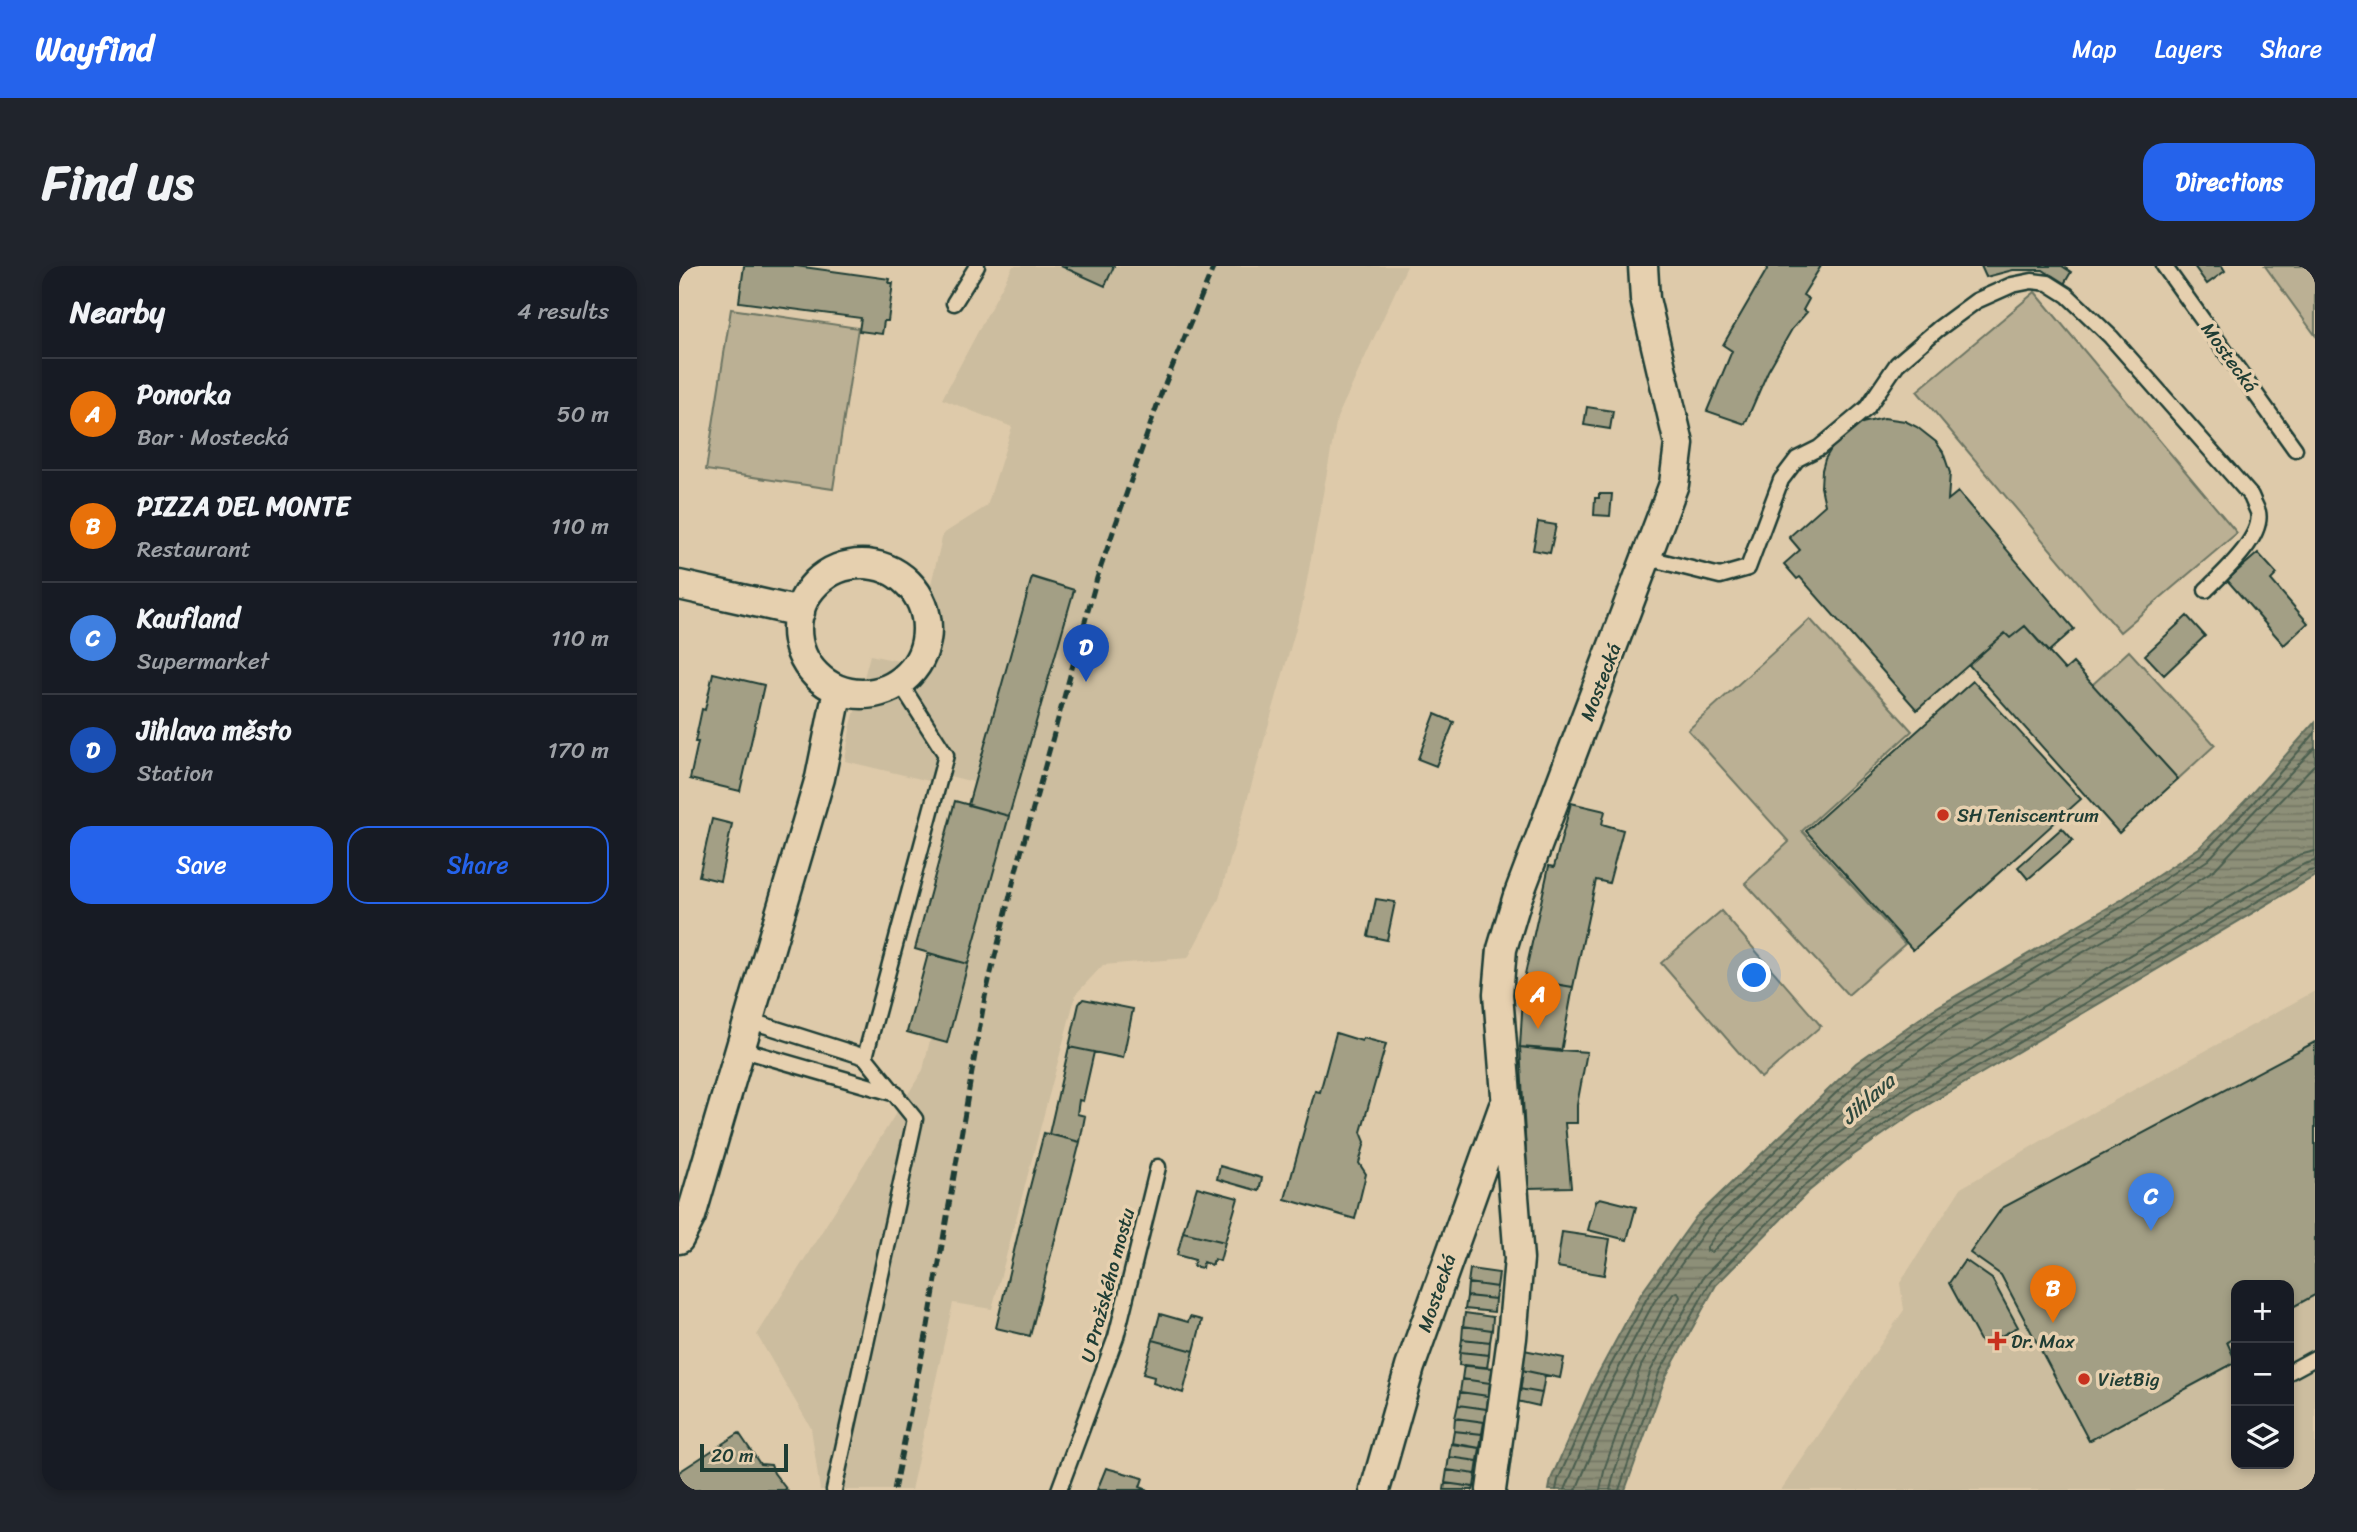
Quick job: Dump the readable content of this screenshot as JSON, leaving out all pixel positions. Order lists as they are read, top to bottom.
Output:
{
  "streets": {
    "street": ["Mostecká"],
    "lane": ["U Pražského mostu"]
  },
  "water": ["Jihlava"],
  "places": {
    "other": ["SH Teniscentrum", "VietBig"],
    "health": ["Dr. Max"]
  },
  "scale_bar": "20 m",
  "page": {
    "header": "Wayfind",
    "nav": ["Map", "Layers", "Share"],
    "title": "Find us",
    "buttons": [
      "Directions",
      ["Save", "Share"]
    ],
    "heading": ["Nearby", "4 results"],
    "list": [
      {
        "mark": "A",
        "name": "Ponorka",
        "note": "Bar · Mostecká",
        "value": "50 m"
      },
      {
        "mark": "B",
        "name": "PIZZA DEL MONTE",
        "note": "Restaurant",
        "value": "110 m"
      },
      {
        "mark": "C",
        "name": "Kaufland",
        "note": "Supermarket",
        "value": "110 m"
      },
      {
        "mark": "D",
        "name": "Jihlava město",
        "note": "Station",
        "value": "170 m"
      }
    ],
    "pins": [
      "D",
      "A",
      "C",
      "B"
    ],
    "map_buttons": ["+", "−"],
    "scale": "20 m"
  }
}
